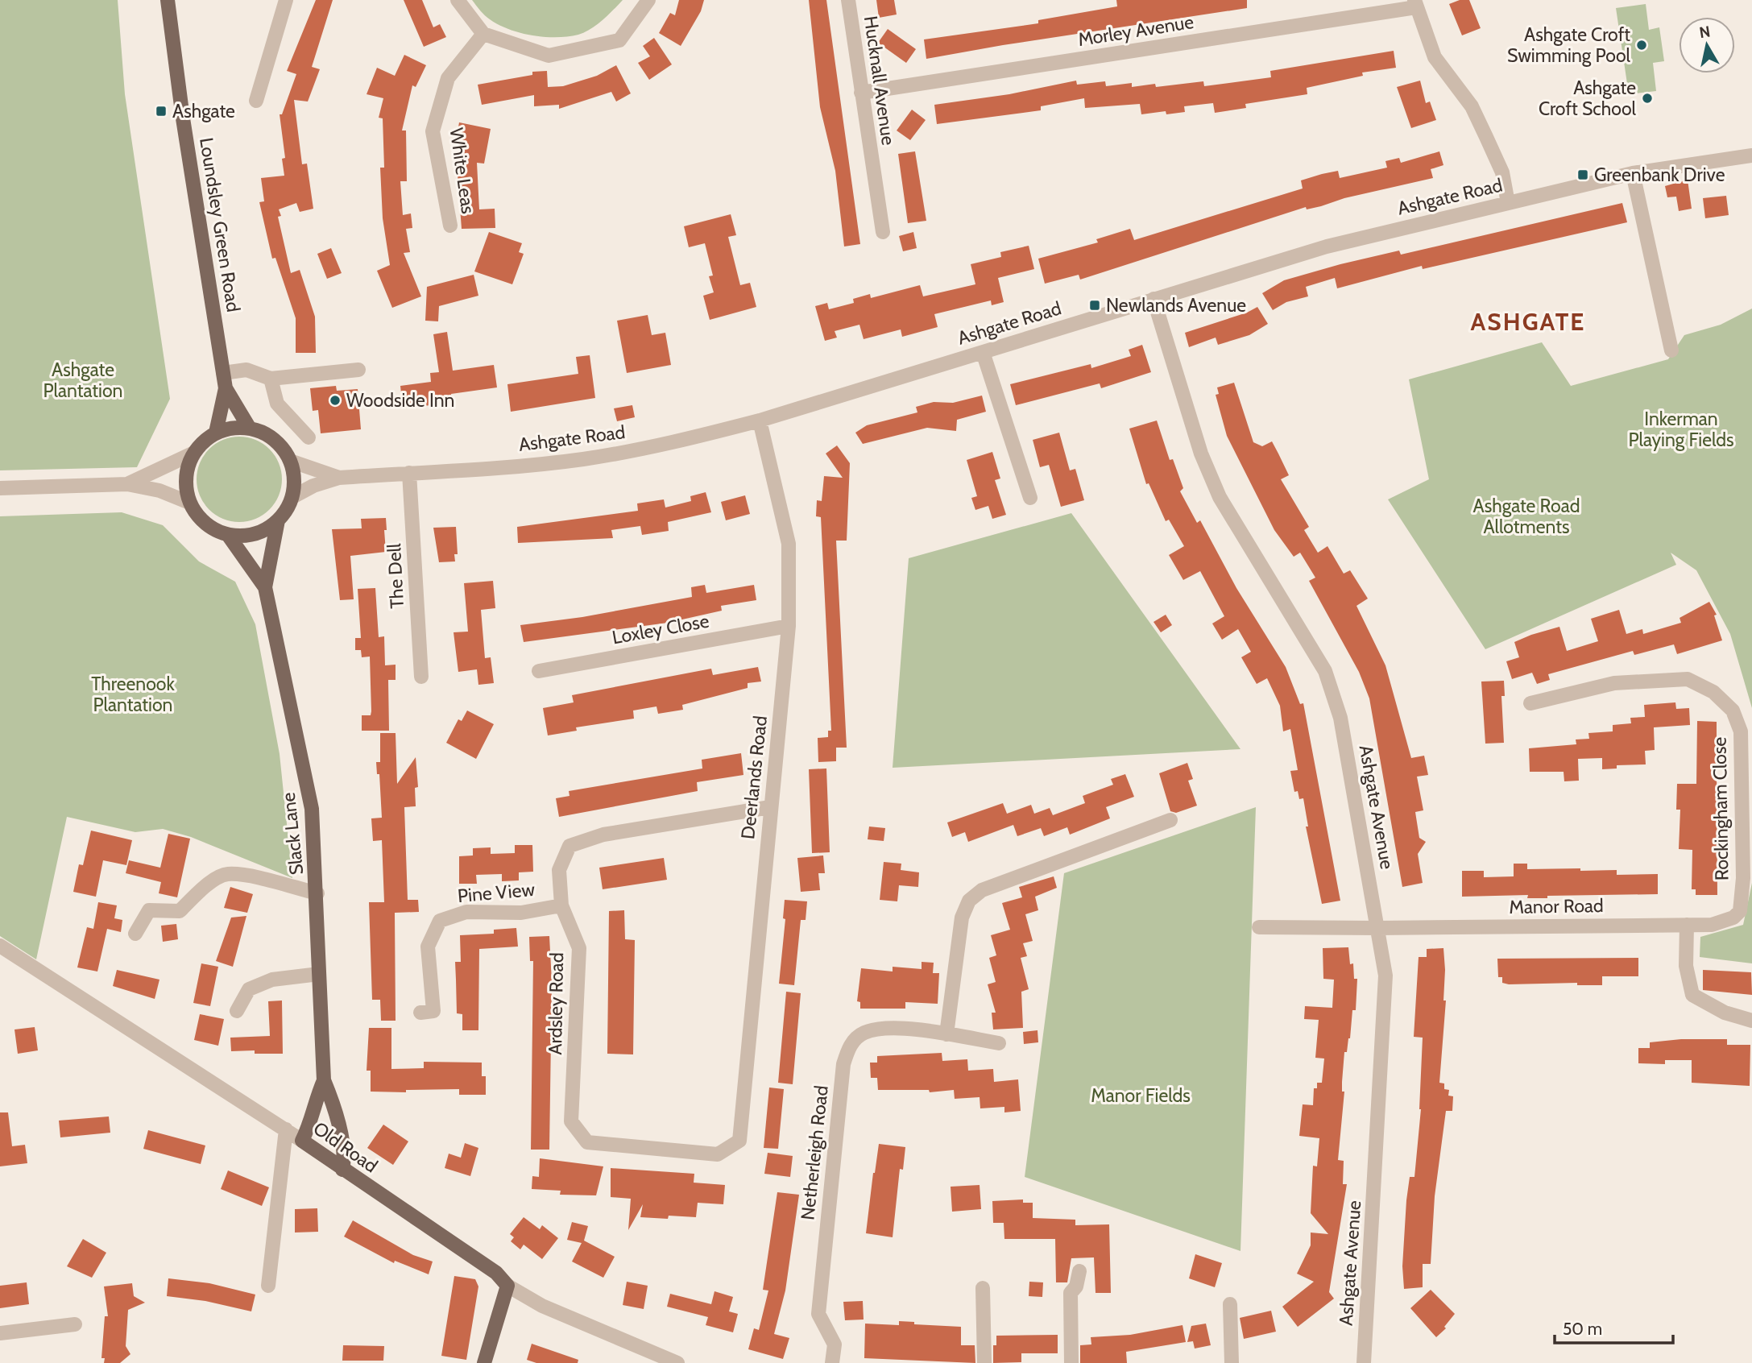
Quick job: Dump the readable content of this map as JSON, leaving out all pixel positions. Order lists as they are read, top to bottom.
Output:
{
  "streets": {
    "main road": ["Loundsley Green Road", "Slack Lane", "Old Road"],
    "street": [
      "Morley Avenue",
      "Hucknall Avenue",
      "White Leas",
      "Ashgate Road",
      "The Dell",
      "Loxley Close",
      "Deerlands Road",
      "Ashgate Avenue",
      "Rockingham Close",
      "Pine View",
      "Manor Road",
      "Ardsley Road",
      "Netherleigh Road"
    ]
  },
  "crossings": [
    ["Morley Avenue", "Hucknall Avenue"],
    ["Ashgate Road", "Loundsley Green Road"],
    ["Ashgate Road", "The Dell"],
    ["Ashgate Road", "Deerlands Road"],
    ["Ashgate Road", "Ashgate Avenue"],
    ["Ashgate Road", "Slack Lane"],
    ["Loundsley Green Road", "Slack Lane"],
    ["Loxley Close", "Deerlands Road"],
    ["Deerlands Road", "Ardsley Road"],
    ["Ashgate Avenue", "Manor Road"],
    ["Rockingham Close", "Manor Road"],
    ["Slack Lane", "Old Road"],
    ["Pine View", "Ardsley Road"]
  ],
  "districts": ["ASHGATE"],
  "parks": [
    "Ashgate Plantation",
    "Inkerman Playing Fields",
    "Ashgate Road Allotments",
    "Threenook Plantation",
    "Manor Fields"
  ],
  "places": {
    "other": ["Ashgate Croft Swimming Pool", "Ashgate Croft School", "Woodside Inn"],
    "transit": ["Ashgate", "Greenbank Drive", "Newlands Avenue"]
  },
  "scale_bar": "50 m",
  "north": "top"
}
